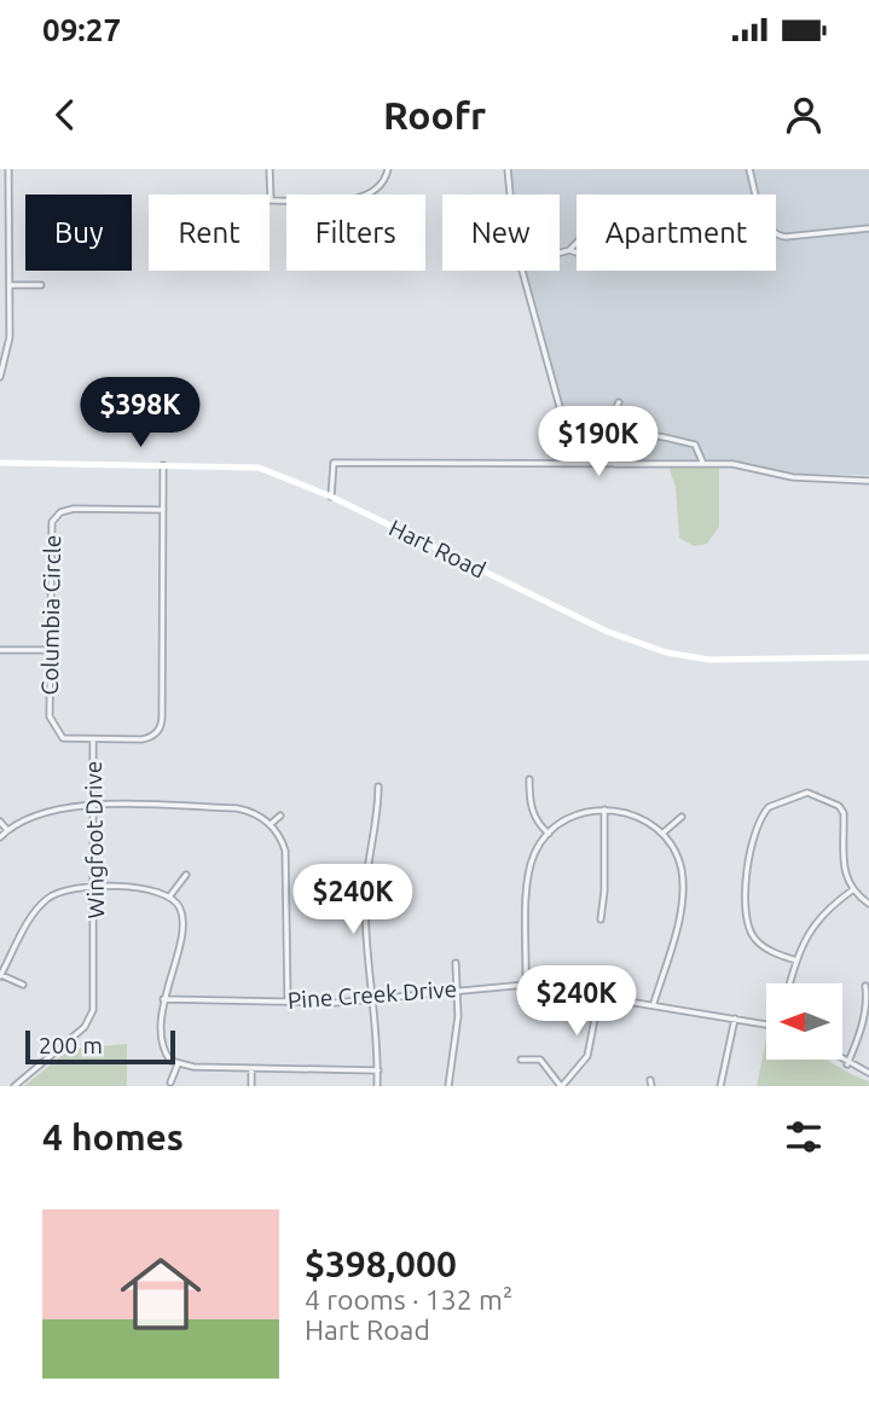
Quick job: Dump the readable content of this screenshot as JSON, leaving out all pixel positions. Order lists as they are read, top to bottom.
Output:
{
  "streets": {
    "street": [
      "Hart Road",
      "Columbia Circle",
      "Wingfoot Drive",
      "Pine Creek Drive"
    ]
  },
  "crossings": [
    ["Hart Road", "Wingfoot Drive"],
    ["Columbia Circle", "Wingfoot Drive"]
  ],
  "scale_bar": "200 m",
  "north": "left",
  "page": {
    "status": "09:27",
    "header": "Roofr",
    "chip": [
      "Buy",
      "Rent",
      "Filters",
      "New",
      "Apartment"
    ],
    "price": [
      "$398K",
      "$190K",
      "$240K",
      "$240K"
    ],
    "scale": "200 m",
    "heading": "4 homes",
    "list": [
      {
        "name": "$398,000",
        "note": "4 rooms · 132 m² · Hart Road"
      }
    ]
  }
}
